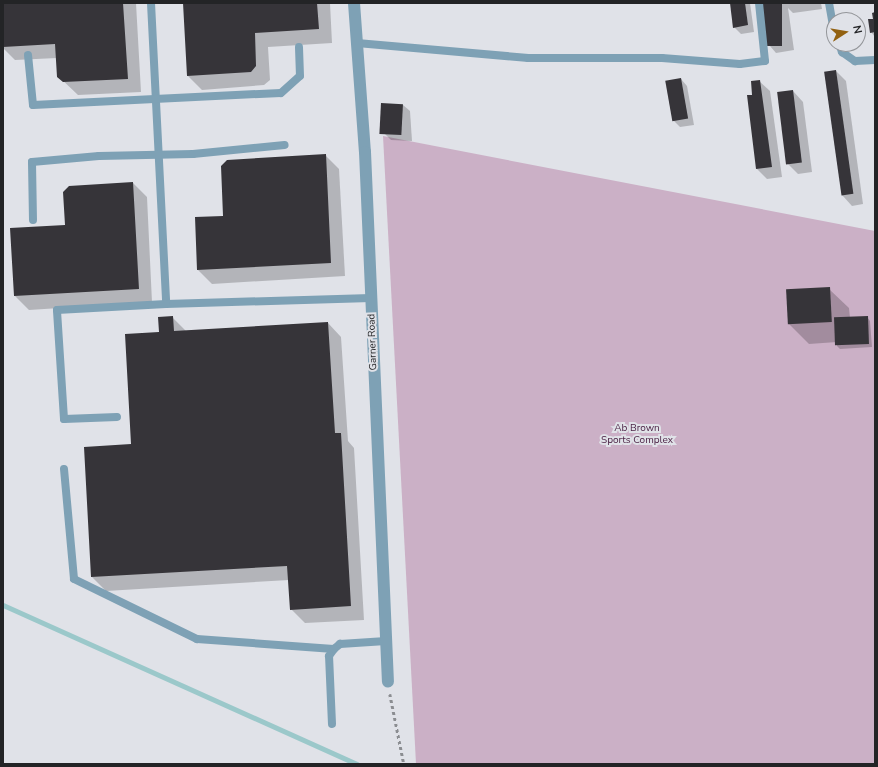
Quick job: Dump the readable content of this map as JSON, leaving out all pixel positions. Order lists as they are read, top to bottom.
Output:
{
  "streets": {
    "street": ["Garner Road"]
  },
  "parks": ["Ab Brown Sports Complex"],
  "north": "right"
}
